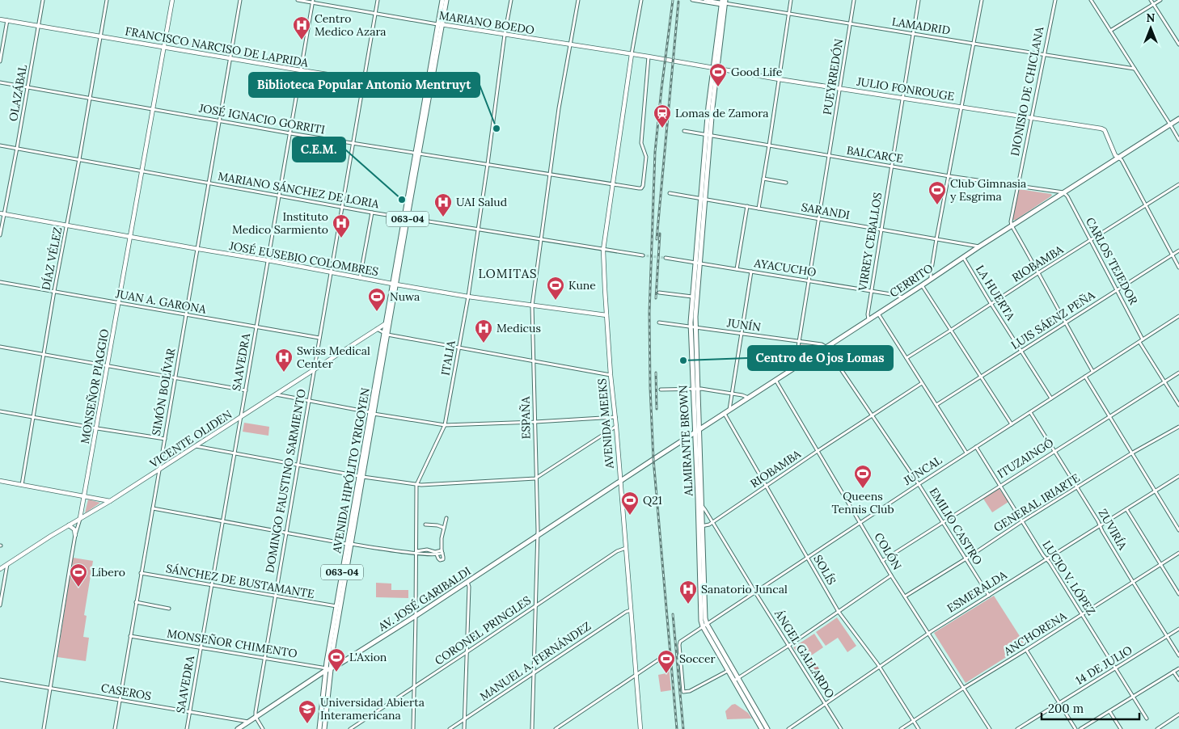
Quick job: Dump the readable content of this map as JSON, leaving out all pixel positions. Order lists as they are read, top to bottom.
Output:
{
  "streets": {
    "main road": [
      "063-04",
      "CERRITO",
      "ALMIRANTE BROWN",
      "AVENIDA HIPÓLITO YRIGOYEN",
      "AV. JOSÉ GARIBALDI"
    ],
    "street": [
      "MARIANO BOEDO",
      "LAMADRID",
      "FRANCISCO NARCISO DE LAPRIDA",
      "PUEYRREDÓN",
      "JULIO FONROUGE",
      "DIONISIO DE CHICLANA",
      "OLAZÁBAL",
      "JOSÉ IGNACIO GORRITI",
      "BALCARCE",
      "MARIANO SÁNCHEZ DE LORIA",
      "SARANDI",
      "VIRREY CEBALLOS",
      "DÍAZ VÉLEZ",
      "JOSÉ EUSEBIO COLOMBRES",
      "CARLOS TEJEDOR",
      "RIOBAMBA",
      "AYACUCHO",
      "LA HUERTA",
      "JUAN A. GARONA",
      "LUIS SÁENZ PEÑA",
      "JUNÍN",
      "ITALIA",
      "SAAVEDRA",
      "MONSEÑOR PIAGGIO",
      "SIMÓN BOLÍVAR",
      "ESPAÑA",
      "AVENIDA MEEKS",
      "VICENTE OLIDEN",
      "ITUZAINGÓ",
      "JUNCAL",
      "DOMINGO FAUSTINO SARMIENTO",
      "GENERAL IRIARTE",
      "EMILIO CASTRO",
      "ZUVIRÍA",
      "COLÓN",
      "SOLÍS",
      "LUCIO V. LÓPEZ",
      "SÁNCHEZ DE BUSTAMANTE",
      "ESMERALDA",
      "CORONEL PRINGLES",
      "ANCHORENA",
      "MONSEÑOR CHIMENTO",
      "ÁNGEL GALLARDO",
      "MANUEL A. FERNÁNDEZ",
      "14 DE JULIO",
      "CASEROS"
    ]
  },
  "crossings": [
    ["MARIANO BOEDO", "JULIO FONROUGE"],
    ["MARIANO BOEDO", "JOSÉ IGNACIO GORRITI"],
    ["MARIANO BOEDO", "ITALIA"],
    ["MARIANO BOEDO", "SAAVEDRA"],
    ["MARIANO BOEDO", "ESPAÑA"],
    ["MARIANO BOEDO", "AVENIDA MEEKS"],
    ["MARIANO BOEDO", "AVENIDA HIPÓLITO YRIGOYEN"],
    ["MARIANO BOEDO", "DOMINGO FAUSTINO SARMIENTO"],
    ["LAMADRID", "PUEYRREDÓN"],
    ["LAMADRID", "DIONISIO DE CHICLANA"],
    ["LAMADRID", "VIRREY CEBALLOS"],
    ["LAMADRID", "ALMIRANTE BROWN"],
    ["FRANCISCO NARCISO DE LAPRIDA", "OLAZÁBAL"],
    ["FRANCISCO NARCISO DE LAPRIDA", "DÍAZ VÉLEZ"],
    ["FRANCISCO NARCISO DE LAPRIDA", "SAAVEDRA"],
    ["FRANCISCO NARCISO DE LAPRIDA", "MONSEÑOR PIAGGIO"],
    ["FRANCISCO NARCISO DE LAPRIDA", "SIMÓN BOLÍVAR"],
    ["FRANCISCO NARCISO DE LAPRIDA", "AVENIDA HIPÓLITO YRIGOYEN"],
    ["FRANCISCO NARCISO DE LAPRIDA", "DOMINGO FAUSTINO SARMIENTO"],
    ["PUEYRREDÓN", "JULIO FONROUGE"],
    ["PUEYRREDÓN", "BALCARCE"],
    ["PUEYRREDÓN", "SARANDI"],
    ["PUEYRREDÓN", "AYACUCHO"],
    ["PUEYRREDÓN", "CERRITO"],
    ["PUEYRREDÓN", "JUNÍN"],
    ["JULIO FONROUGE", "DIONISIO DE CHICLANA"],
    ["JULIO FONROUGE", "VIRREY CEBALLOS"],
    ["JULIO FONROUGE", "CERRITO"],
    ["JULIO FONROUGE", "ALMIRANTE BROWN"],
    ["DIONISIO DE CHICLANA", "BALCARCE"],
    ["DIONISIO DE CHICLANA", "CERRITO"],
    ["OLAZÁBAL", "JOSÉ IGNACIO GORRITI"],
    ["OLAZÁBAL", "MARIANO SÁNCHEZ DE LORIA"],
    ["OLAZÁBAL", "JOSÉ EUSEBIO COLOMBRES"],
    ["JOSÉ IGNACIO GORRITI", "DÍAZ VÉLEZ"],
    ["JOSÉ IGNACIO GORRITI", "ITALIA"],
    ["JOSÉ IGNACIO GORRITI", "SAAVEDRA"],
    ["JOSÉ IGNACIO GORRITI", "MONSEÑOR PIAGGIO"],
    ["JOSÉ IGNACIO GORRITI", "SIMÓN BOLÍVAR"],
    ["JOSÉ IGNACIO GORRITI", "ESPAÑA"],
    ["JOSÉ IGNACIO GORRITI", "AVENIDA MEEKS"],
    ["JOSÉ IGNACIO GORRITI", "AVENIDA HIPÓLITO YRIGOYEN"],
    ["JOSÉ IGNACIO GORRITI", "DOMINGO FAUSTINO SARMIENTO"],
    ["BALCARCE", "VIRREY CEBALLOS"],
    ["BALCARCE", "CARLOS TEJEDOR"],
    ["BALCARCE", "CERRITO"],
    ["BALCARCE", "ALMIRANTE BROWN"],
    ["MARIANO SÁNCHEZ DE LORIA", "DÍAZ VÉLEZ"],
    ["MARIANO SÁNCHEZ DE LORIA", "ITALIA"],
    ["MARIANO SÁNCHEZ DE LORIA", "SAAVEDRA"],
    ["MARIANO SÁNCHEZ DE LORIA", "MONSEÑOR PIAGGIO"],
    ["MARIANO SÁNCHEZ DE LORIA", "SIMÓN BOLÍVAR"],
    ["MARIANO SÁNCHEZ DE LORIA", "ESPAÑA"],
    ["MARIANO SÁNCHEZ DE LORIA", "AVENIDA MEEKS"],
    ["MARIANO SÁNCHEZ DE LORIA", "AVENIDA HIPÓLITO YRIGOYEN"],
    ["MARIANO SÁNCHEZ DE LORIA", "DOMINGO FAUSTINO SARMIENTO"],
    ["SARANDI", "VIRREY CEBALLOS"],
    ["SARANDI", "CERRITO"],
    ["SARANDI", "ALMIRANTE BROWN"],
    ["VIRREY CEBALLOS", "AYACUCHO"],
    ["VIRREY CEBALLOS", "CERRITO"],
    ["DÍAZ VÉLEZ", "JOSÉ EUSEBIO COLOMBRES"],
    ["DÍAZ VÉLEZ", "JUAN A. GARONA"],
    ["JOSÉ EUSEBIO COLOMBRES", "ITALIA"],
    ["JOSÉ EUSEBIO COLOMBRES", "SAAVEDRA"],
    ["JOSÉ EUSEBIO COLOMBRES", "MONSEÑOR PIAGGIO"],
    ["JOSÉ EUSEBIO COLOMBRES", "SIMÓN BOLÍVAR"],
    ["JOSÉ EUSEBIO COLOMBRES", "ESPAÑA"],
    ["JOSÉ EUSEBIO COLOMBRES", "AVENIDA MEEKS"],
    ["JOSÉ EUSEBIO COLOMBRES", "AVENIDA HIPÓLITO YRIGOYEN"],
    ["JOSÉ EUSEBIO COLOMBRES", "DOMINGO FAUSTINO SARMIENTO"],
    ["CARLOS TEJEDOR", "RIOBAMBA"],
    ["CARLOS TEJEDOR", "CERRITO"],
    ["CARLOS TEJEDOR", "LUIS SÁENZ PEÑA"],
    ["CARLOS TEJEDOR", "JUNCAL"],
    ["RIOBAMBA", "LA HUERTA"],
    ["RIOBAMBA", "ALMIRANTE BROWN"],
    ["RIOBAMBA", "EMILIO CASTRO"],
    ["RIOBAMBA", "COLÓN"],
    ["RIOBAMBA", "SOLÍS"],
    ["RIOBAMBA", "ÁNGEL GALLARDO"],
    ["AYACUCHO", "CERRITO"],
    ["AYACUCHO", "ALMIRANTE BROWN"],
    ["CERRITO", "LA HUERTA"],
    ["CERRITO", "JUNÍN"],
    ["CERRITO", "AVENIDA MEEKS"],
    ["CERRITO", "ALMIRANTE BROWN"],
    ["CERRITO", "EMILIO CASTRO"],
    ["CERRITO", "COLÓN"],
    ["CERRITO", "SOLÍS"],
    ["CERRITO", "AV. JOSÉ GARIBALDI"],
    ["LA HUERTA", "LUIS SÁENZ PEÑA"],
    ["LA HUERTA", "JUNCAL"],
    ["JUAN A. GARONA", "SAAVEDRA"],
    ["JUAN A. GARONA", "MONSEÑOR PIAGGIO"],
    ["JUAN A. GARONA", "SIMÓN BOLÍVAR"],
    ["JUAN A. GARONA", "DOMINGO FAUSTINO SARMIENTO"],
    ["JUNÍN", "ALMIRANTE BROWN"],
    ["JUNÍN", "EMILIO CASTRO"],
    ["ITALIA", "AV. JOSÉ GARIBALDI"],
    ["ITALIA", "CORONEL PRINGLES"],
    ["SAAVEDRA", "VICENTE OLIDEN"],
    ["SAAVEDRA", "SÁNCHEZ DE BUSTAMANTE"],
    ["SAAVEDRA", "MONSEÑOR CHIMENTO"],
    ["SAAVEDRA", "CASEROS"],
    ["MONSEÑOR PIAGGIO", "VICENTE OLIDEN"],
    ["MONSEÑOR PIAGGIO", "CASEROS"],
    ["SIMÓN BOLÍVAR", "VICENTE OLIDEN"],
    ["SIMÓN BOLÍVAR", "SÁNCHEZ DE BUSTAMANTE"],
    ["SIMÓN BOLÍVAR", "MONSEÑOR CHIMENTO"],
    ["SIMÓN BOLÍVAR", "CASEROS"],
    ["ESPAÑA", "AV. JOSÉ GARIBALDI"],
    ["ESPAÑA", "CORONEL PRINGLES"],
    ["ESPAÑA", "MANUEL A. FERNÁNDEZ"],
    ["AVENIDA MEEKS", "AV. JOSÉ GARIBALDI"],
    ["AVENIDA MEEKS", "CORONEL PRINGLES"],
    ["AVENIDA MEEKS", "MANUEL A. FERNÁNDEZ"],
    ["VICENTE OLIDEN", "AVENIDA HIPÓLITO YRIGOYEN"],
    ["VICENTE OLIDEN", "DOMINGO FAUSTINO SARMIENTO"],
    ["ALMIRANTE BROWN", "JUNCAL"],
    ["ALMIRANTE BROWN", "ÁNGEL GALLARDO"],
    ["ITUZAINGÓ", "EMILIO CASTRO"],
    ["ITUZAINGÓ", "ZUVIRÍA"],
    ["ITUZAINGÓ", "COLÓN"],
    ["ITUZAINGÓ", "LUCIO V. LÓPEZ"],
    ["AVENIDA HIPÓLITO YRIGOYEN", "SÁNCHEZ DE BUSTAMANTE"],
    ["AVENIDA HIPÓLITO YRIGOYEN", "AV. JOSÉ GARIBALDI"],
    ["AVENIDA HIPÓLITO YRIGOYEN", "MONSEÑOR CHIMENTO"],
    ["JUNCAL", "EMILIO CASTRO"],
    ["JUNCAL", "ZUVIRÍA"],
    ["JUNCAL", "COLÓN"],
    ["JUNCAL", "SOLÍS"],
    ["JUNCAL", "LUCIO V. LÓPEZ"],
    ["JUNCAL", "ÁNGEL GALLARDO"],
    ["DOMINGO FAUSTINO SARMIENTO", "SÁNCHEZ DE BUSTAMANTE"],
    ["DOMINGO FAUSTINO SARMIENTO", "AV. JOSÉ GARIBALDI"],
    ["DOMINGO FAUSTINO SARMIENTO", "MONSEÑOR CHIMENTO"],
    ["GENERAL IRIARTE", "EMILIO CASTRO"],
    ["GENERAL IRIARTE", "ZUVIRÍA"],
    ["GENERAL IRIARTE", "COLÓN"],
    ["GENERAL IRIARTE", "LUCIO V. LÓPEZ"],
    ["EMILIO CASTRO", "ESMERALDA"],
    ["ZUVIRÍA", "ESMERALDA"],
    ["ZUVIRÍA", "ANCHORENA"],
    ["ZUVIRÍA", "14 DE JULIO"],
    ["COLÓN", "ESMERALDA"],
    ["COLÓN", "ANCHORENA"],
    ["SOLÍS", "ESMERALDA"],
    ["SOLÍS", "ANCHORENA"],
    ["LUCIO V. LÓPEZ", "ESMERALDA"],
    ["LUCIO V. LÓPEZ", "ANCHORENA"],
    ["LUCIO V. LÓPEZ", "14 DE JULIO"],
    ["ESMERALDA", "ÁNGEL GALLARDO"],
    ["AV. JOSÉ GARIBALDI", "MONSEÑOR CHIMENTO"],
    ["AV. JOSÉ GARIBALDI", "CASEROS"]
  ],
  "districts": ["LOMITAS"],
  "places": {
    "hospital": [
      "Centro Medico Azara",
      "UAI Salud",
      "Instituto Medico Sarmiento",
      "Medicus",
      "Swiss Medical Center",
      "Sanatorio Juncal"
    ],
    "sports": [
      "Good Life",
      "Club Gimnasia y Esgrima",
      "Kune",
      "Nuwa",
      "Queens Tennis Club",
      "Q21",
      "Líbero",
      "L'Axion",
      "Soccer"
    ],
    "other": ["Biblioteca Popular Antonio Mentruyt", "C.E.M.", "Centro de Ojos Lomas"],
    "station": ["Lomas de Zamora"],
    "school or university": ["Universidad Abierta Interamericana"]
  },
  "scale_bar": "200 m",
  "north": "top"
}
